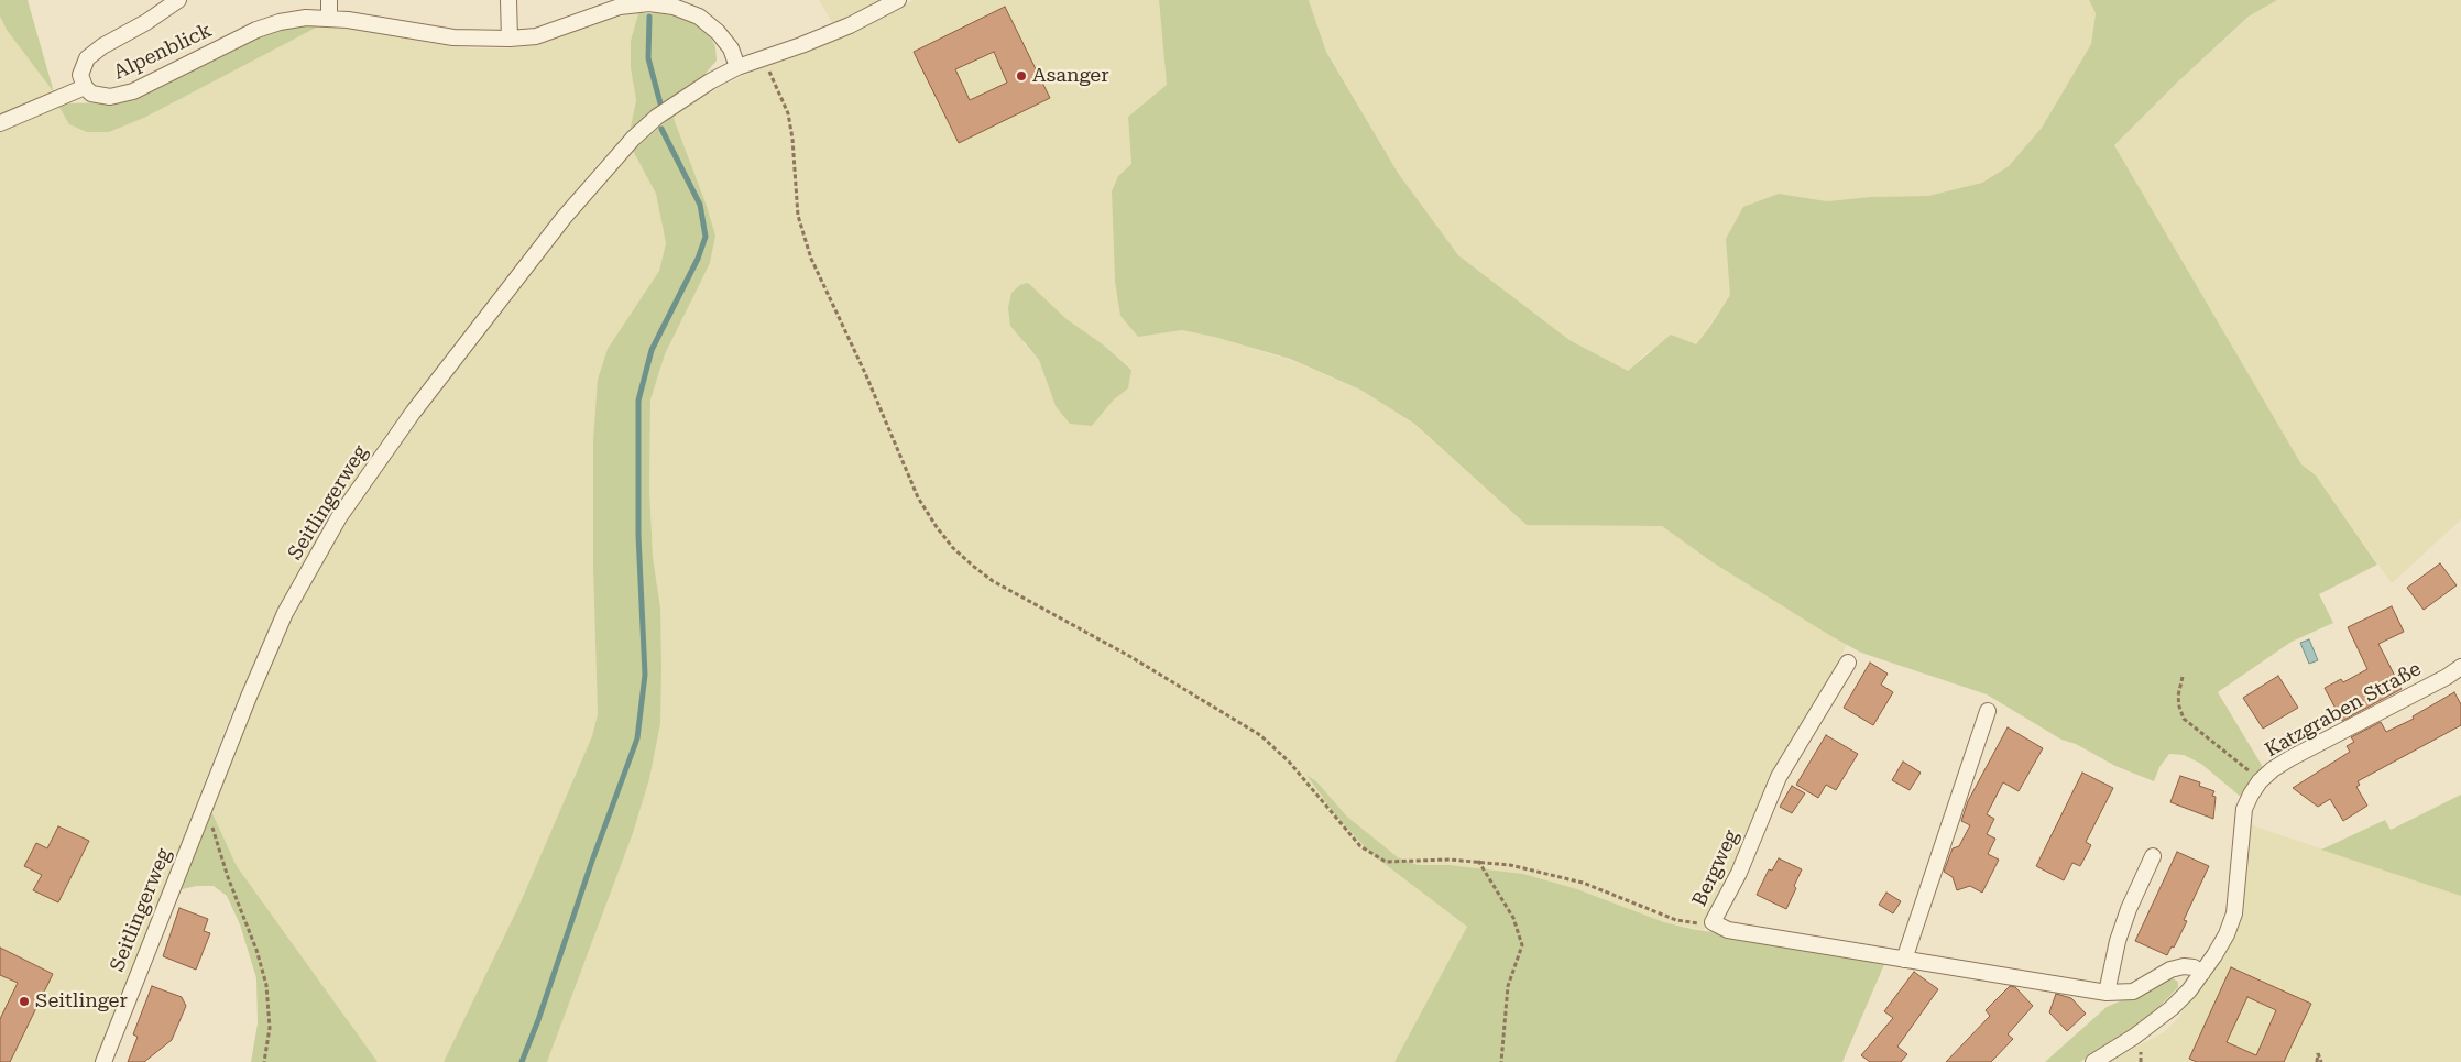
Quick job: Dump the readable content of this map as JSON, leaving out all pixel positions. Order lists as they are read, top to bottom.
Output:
{
  "streets": {
    "street": [
      "Alpenblick",
      "Seitlingerweg",
      "Katzgraben Straße",
      "Bergweg"
    ]
  },
  "crossings": [
    ["Alpenblick", "Seitlingerweg"],
    ["Katzgraben Straße", "Bergweg"]
  ],
  "places": ["Asanger", "Seitlinger"]
}
